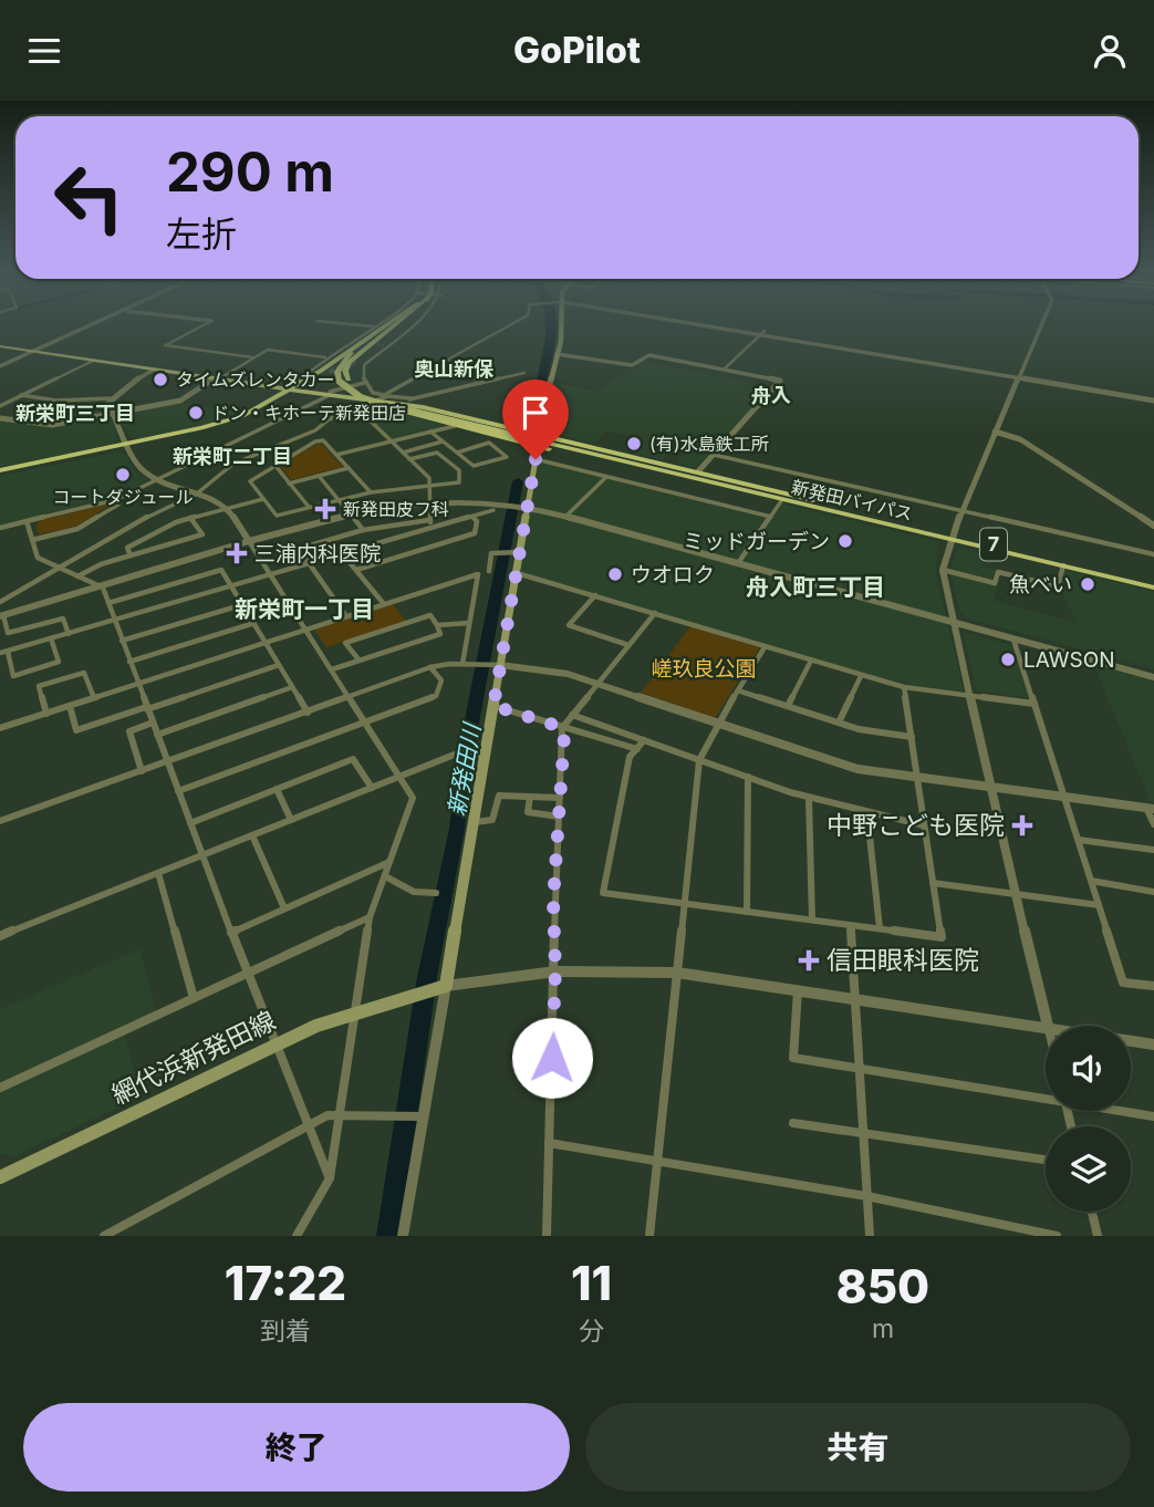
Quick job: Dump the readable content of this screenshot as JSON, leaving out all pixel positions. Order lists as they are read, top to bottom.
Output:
{
  "streets": {
    "highway": ["新発田バイパス", "7"],
    "main road": ["網代浜新発田線"]
  },
  "crossings": [
    ["新発田バイパス", "7"]
  ],
  "districts": [
    "奥山新保",
    "舟入",
    "新栄町三丁目",
    "新栄町二丁目",
    "舟入町三丁目",
    "新栄町一丁目"
  ],
  "water": ["新発田川"],
  "parks": ["嵯玖良公園"],
  "places": {
    "other": [
      "タイムズレンタカー",
      "ドン・キホーテ新発田店",
      "(有)水島鉄工所",
      "コートダジュール",
      "ミッドガーデン",
      "ウオロク",
      "魚べい",
      "LAWSON"
    ],
    "health": [
      "新発田皮フ科",
      "三浦内科医院",
      "中野こども医院",
      "信田眼科医院"
    ]
  },
  "page": {
    "header": "GoPilot",
    "turn": ["290 m", "左折"],
    "eta": [
      "17:22",
      "到着",
      "11",
      "分",
      "850",
      "m"
    ],
    "buttons": ["終了", "共有"]
  }
}
